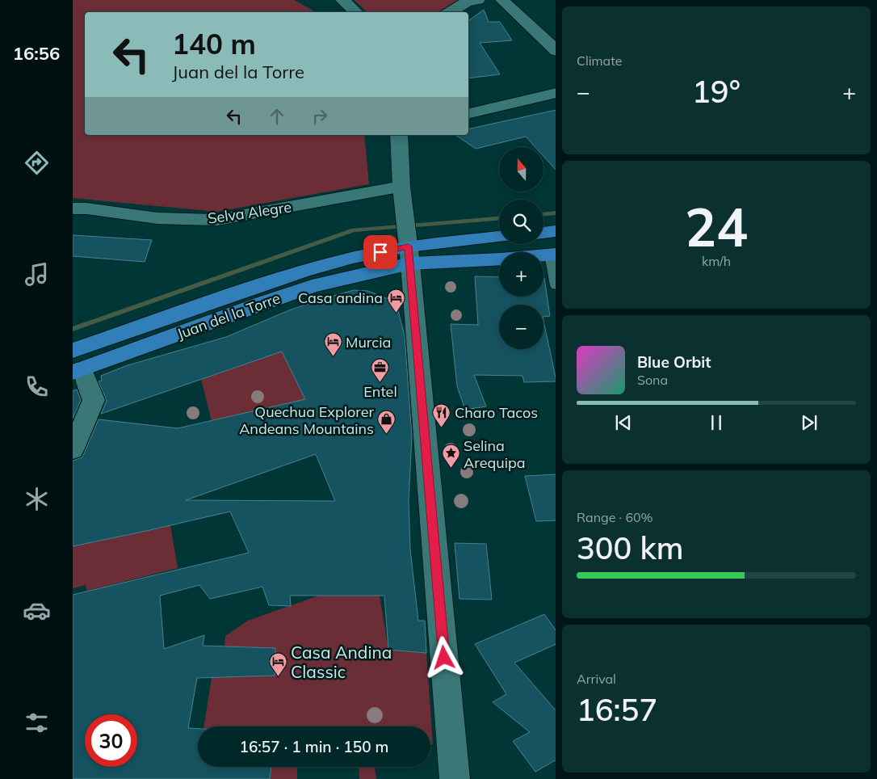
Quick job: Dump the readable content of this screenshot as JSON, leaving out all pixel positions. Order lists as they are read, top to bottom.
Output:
{
  "streets": {
    "main road": ["Juan del la Torre"],
    "street": ["Selva Alegre"]
  },
  "places": {
    "hotel": ["Casa andina", "Murcia", "Casa Andina Classic"],
    "office": ["Entel"],
    "restaurant": ["Charo Tacos"],
    "shop": ["Quechua Explorer Andeans Mountains"],
    "place": ["Selina Arequipa"]
  },
  "north": "top",
  "page": {
    "tabs": "16:56",
    "tile": [
      "Climate",
      ["24", "km/h"],
      ["Range · 60%", "300 km"],
      ["Arrival", "16:57"]
    ],
    "turn": ["140 m", "Juan del la Torre"],
    "heat": ["−", "19°", "+"],
    "map_buttons": ["+", "−"],
    "song": ["Blue Orbit", "Sona"],
    "limit": "30",
    "trip": "16:57 · 1 min · 150 m"
  }
}
